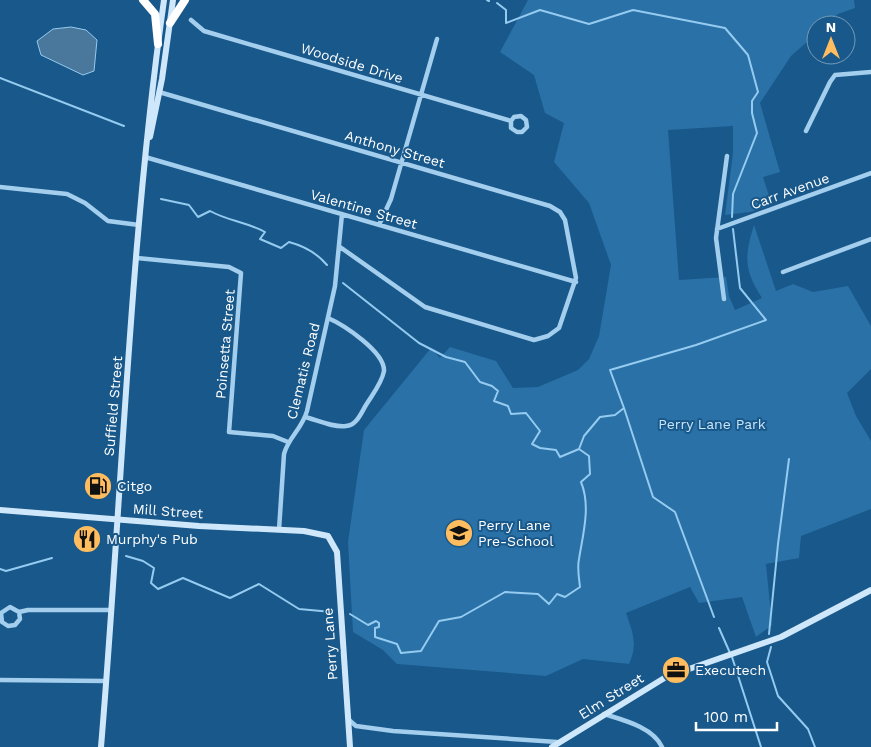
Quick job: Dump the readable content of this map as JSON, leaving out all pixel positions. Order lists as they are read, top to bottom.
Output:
{
  "streets": {
    "main road": [
      "Suffield Street",
      "Mill Street",
      "Perry Lane",
      "Elm Street"
    ],
    "street": [
      "Woodside Drive",
      "Anthony Street",
      "Carr Avenue",
      "Valentine Street",
      "Poinsetta Street",
      "Clematis Road"
    ]
  },
  "crossings": [
    ["Anthony Street", "Valentine Street"],
    ["Anthony Street", "Suffield Street"],
    ["Valentine Street", "Clematis Road"],
    ["Valentine Street", "Suffield Street"],
    ["Poinsetta Street", "Clematis Road"],
    ["Poinsetta Street", "Suffield Street"],
    ["Clematis Road", "Mill Street"],
    ["Suffield Street", "Mill Street"],
    ["Mill Street", "Perry Lane"]
  ],
  "parks": ["Perry Lane Park"],
  "places": {
    "fuel station": ["Citgo"],
    "school or university": ["Perry Lane Pre-School"],
    "restaurant": ["Murphy's Pub"],
    "office": ["Executech"]
  },
  "scale_bar": "100 m",
  "north": "top"
}
